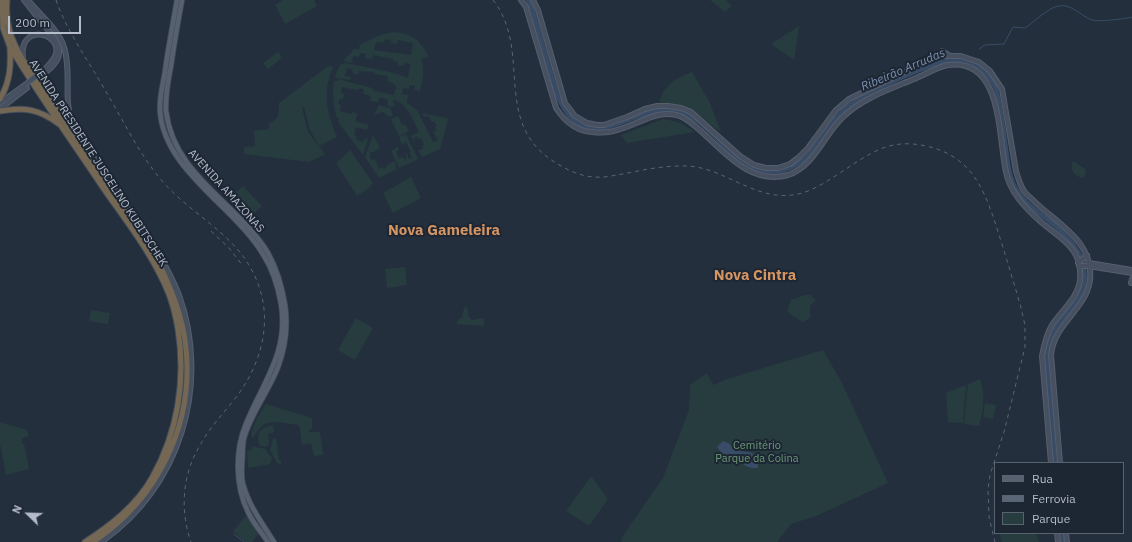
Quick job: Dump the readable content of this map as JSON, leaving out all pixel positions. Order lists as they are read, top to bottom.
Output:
{
  "streets": {
    "highway": ["AVENIDA PRESIDENTE JUSCELINO KUBITSCHEK"],
    "main road": ["AVENIDA AMAZONAS"]
  },
  "districts": ["Nova Gameleira", "Nova Cintra"],
  "water": ["Ribeirão Arrudas"],
  "parks": ["Cemitério Parque da Colina"],
  "legend": ["Rua", "Ferrovia", "Parque"],
  "scale_bar": "200 m",
  "north": "top left"
}
